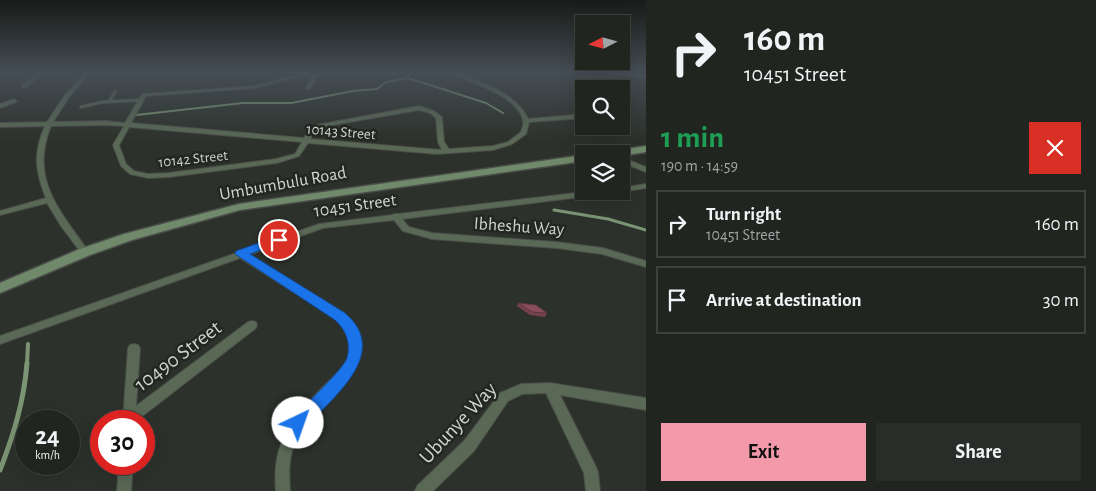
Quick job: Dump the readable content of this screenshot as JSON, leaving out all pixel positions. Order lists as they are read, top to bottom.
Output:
{
  "streets": {
    "main road": ["Umbumbulu Road"],
    "street": [
      "10143 Street",
      "10142 Street",
      "10451 Street",
      "Ibheshu Way",
      "10490 Street",
      "Ubunye Way"
    ]
  },
  "crossings": [
    ["10143 Street", "10142 Street"],
    ["10451 Street", "Ibheshu Way"]
  ],
  "north": "left",
  "page": {
    "turn": ["160 m", "10451 Street"],
    "heading": ["1 min", "190 m · 14:59"],
    "list": [
      {
        "name": "Turn right",
        "note": "10451 Street",
        "value": "160 m"
      },
      {
        "name": "Arrive at destination",
        "value": "30 m"
      }
    ],
    "speed": "24 km/h",
    "limit": "30",
    "buttons": ["Exit", "Share"]
  }
}
